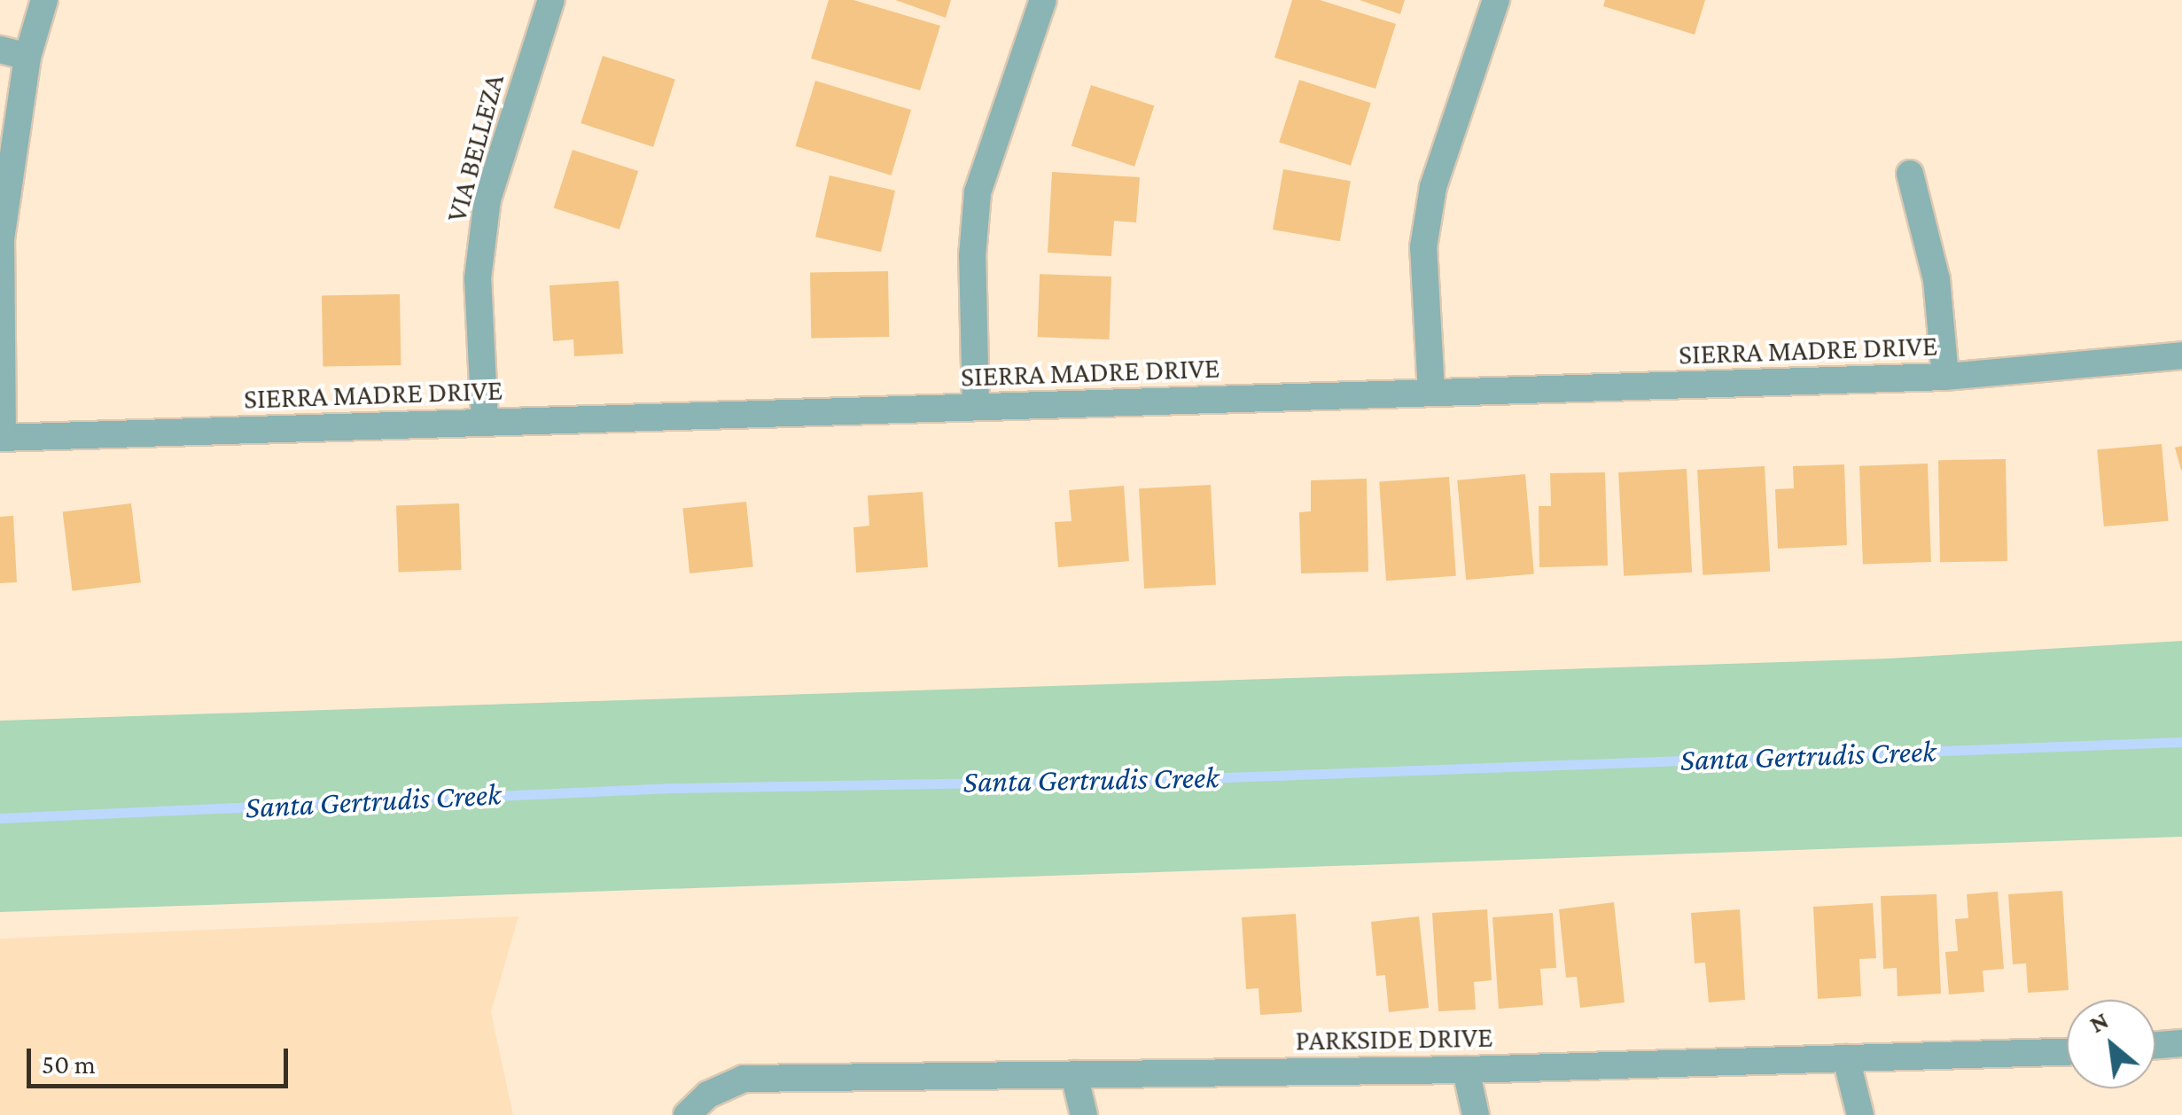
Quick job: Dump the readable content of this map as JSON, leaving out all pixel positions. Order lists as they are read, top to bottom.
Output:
{
  "streets": {
    "street": ["VIA BELLEZA", "SIERRA MADRE DRIVE", "PARKSIDE DRIVE"]
  },
  "crossings": [
    ["VIA BELLEZA", "SIERRA MADRE DRIVE"]
  ],
  "water": ["Santa Gertrudis Creek"],
  "scale_bar": "50 m",
  "north": "top left"
}
